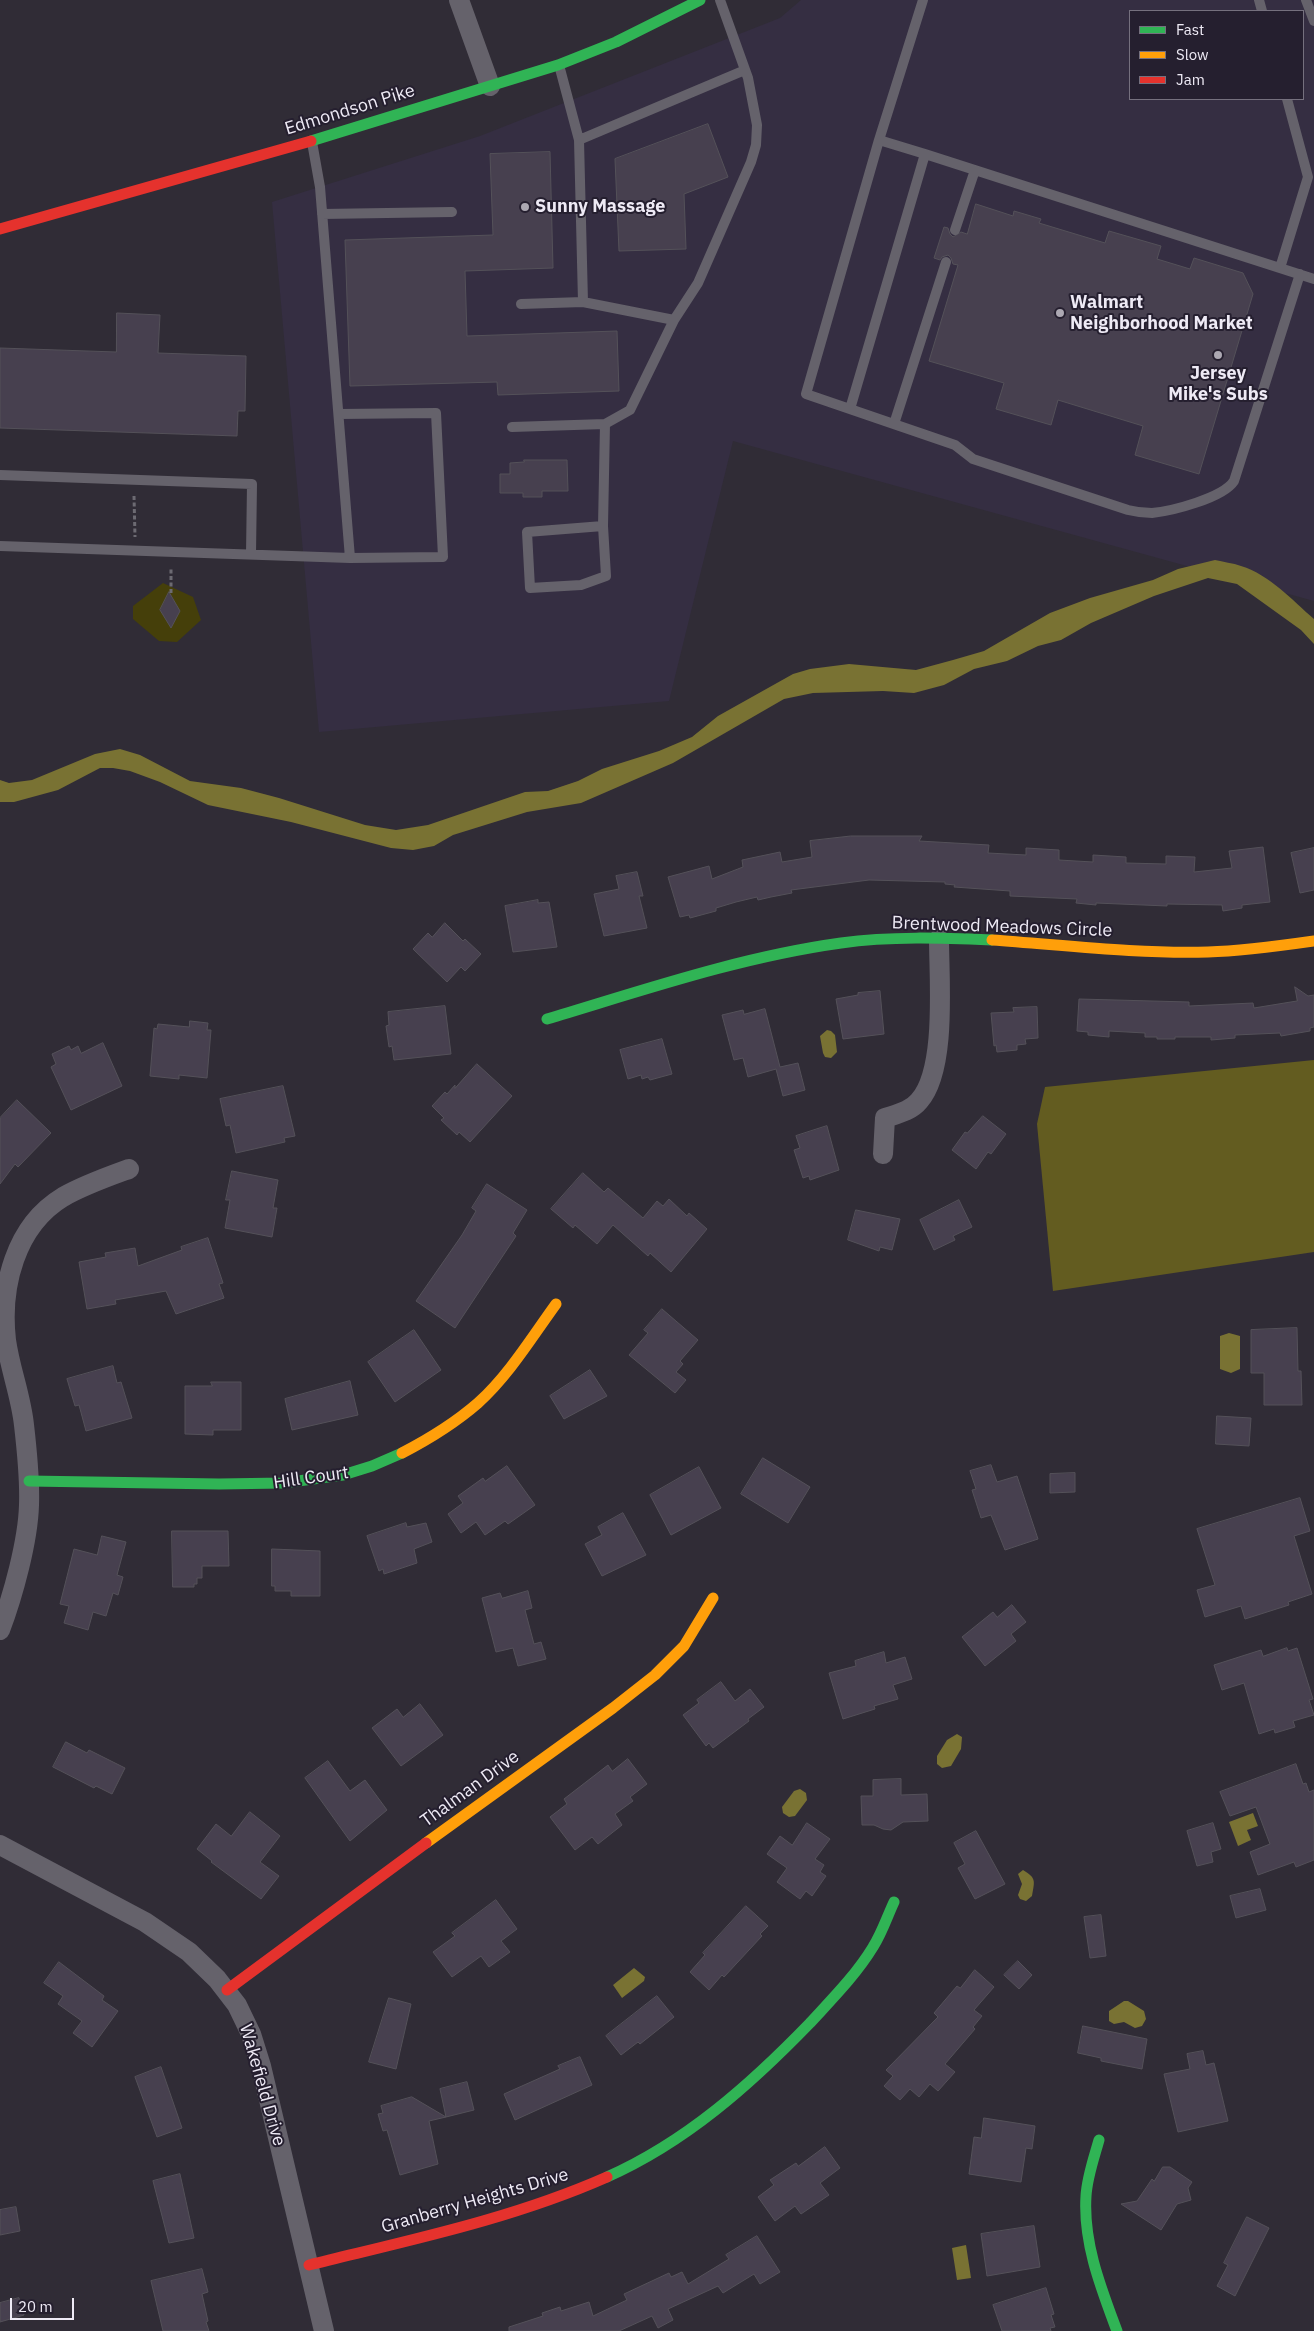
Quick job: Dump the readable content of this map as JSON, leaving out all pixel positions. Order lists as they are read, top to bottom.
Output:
{
  "streets": {
    "street": [
      "Edmondson Pike",
      "Brentwood Meadows Circle",
      "Hill Court",
      "Thalman Drive",
      "Wakefield Drive",
      "Granberry Heights Drive"
    ]
  },
  "crossings": [
    ["Thalman Drive", "Wakefield Drive"],
    ["Wakefield Drive", "Granberry Heights Drive"]
  ],
  "places": ["Sunny Massage", "Walmart Neighborhood Market", "Jersey Mike's Subs"],
  "legend": ["Fast", "Slow", "Jam"],
  "scale_bar": "20 m"
}
